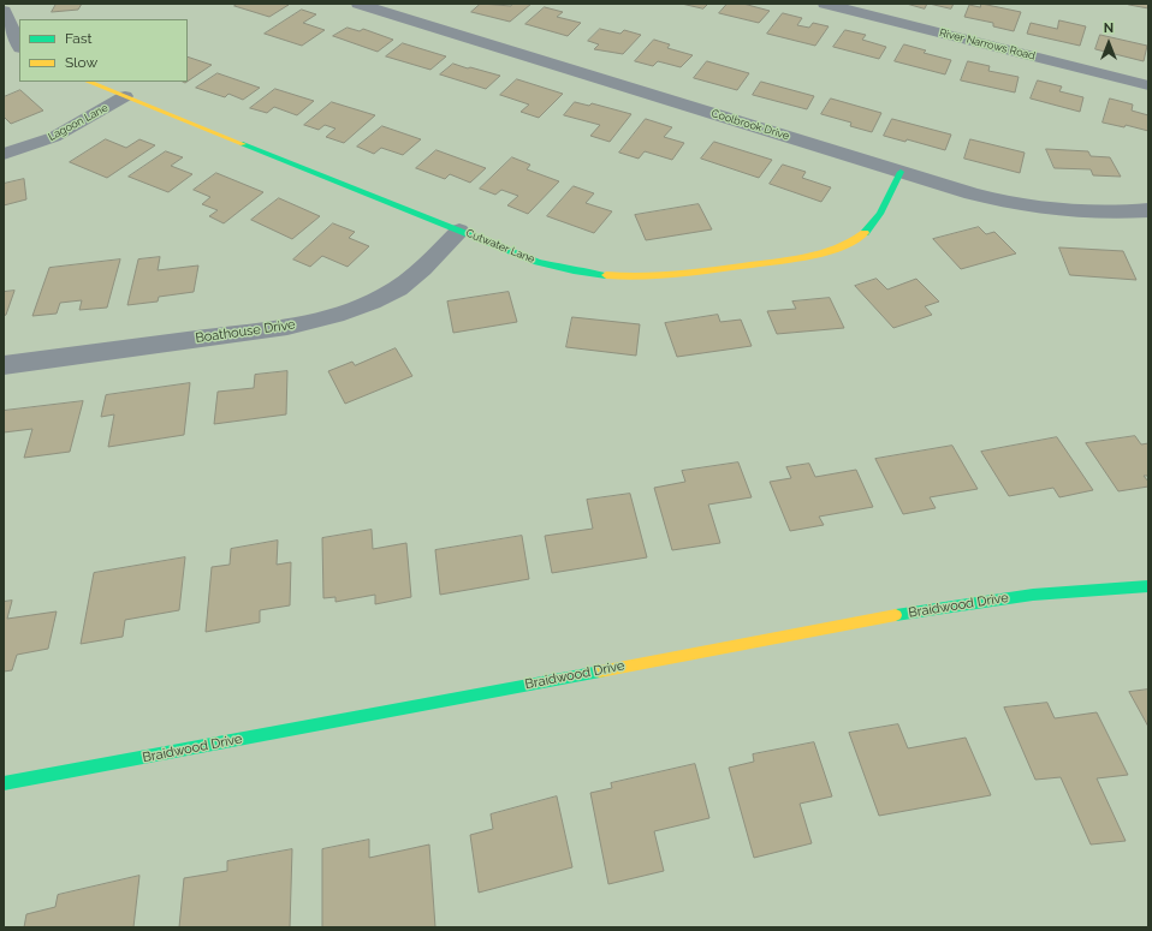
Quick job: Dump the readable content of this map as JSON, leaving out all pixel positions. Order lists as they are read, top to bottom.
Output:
{
  "streets": {
    "street": [
      "River Narrows Road",
      "Lagoon Lane",
      "Coolbrook Drive",
      "Cutwater Lane",
      "Boathouse Drive",
      "Braidwood Drive"
    ]
  },
  "crossings": [
    ["Lagoon Lane", "Cutwater Lane"],
    ["Coolbrook Drive", "Cutwater Lane"],
    ["Cutwater Lane", "Boathouse Drive"]
  ],
  "legend": ["Fast", "Slow"],
  "north": "top"
}
